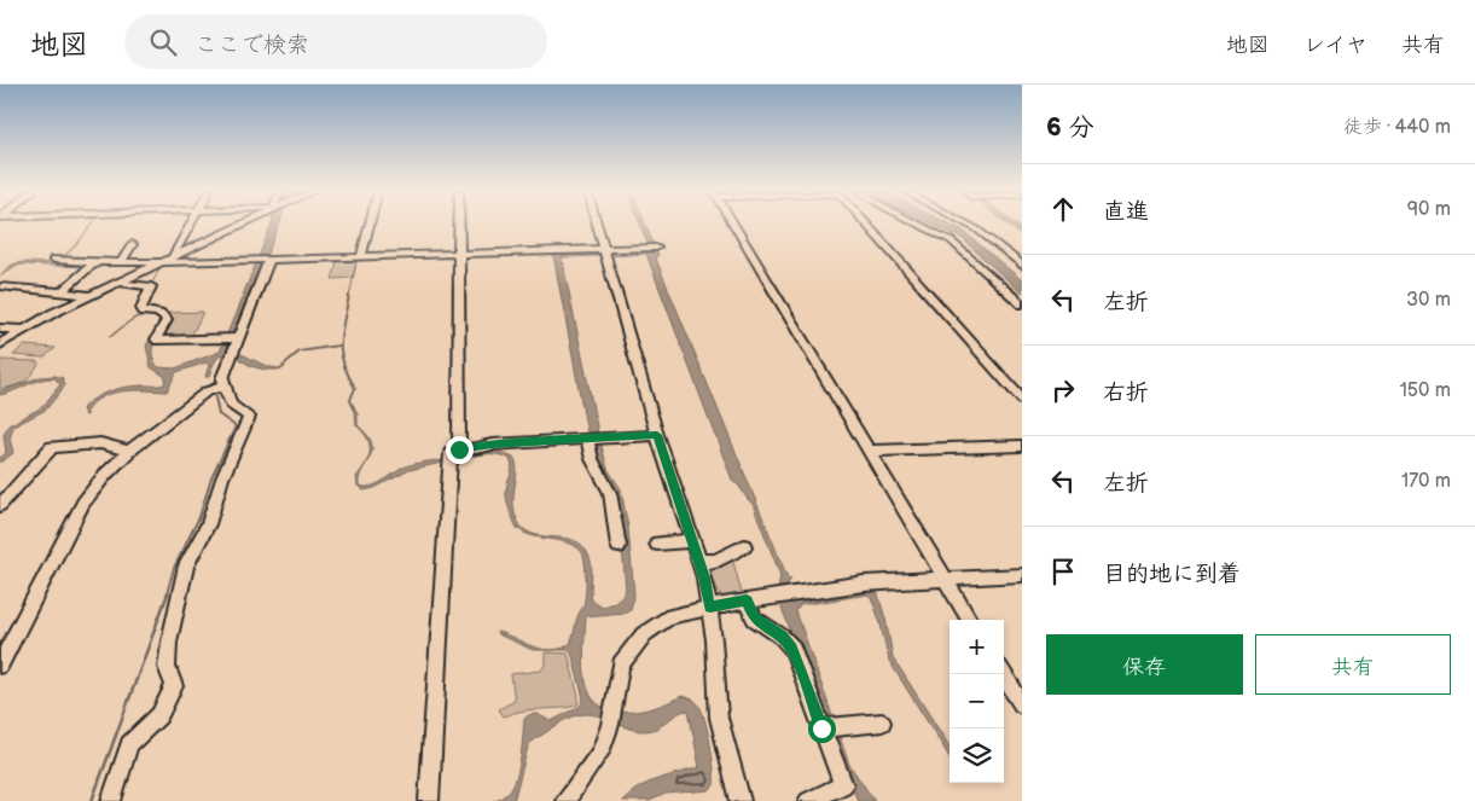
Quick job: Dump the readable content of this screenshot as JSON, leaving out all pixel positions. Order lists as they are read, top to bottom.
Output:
{
  "page": {
    "header": "地図",
    "search": "ここで検索",
    "nav": ["地図", "レイヤ", "共有"],
    "heading": ["6 分", "徒歩 · 440 m"],
    "list": [
      ["直進", "90 m"],
      ["左折", "30 m"],
      ["右折", "150 m"],
      ["左折", "170 m"],
      "目的地に到着"
    ],
    "buttons": ["保存", "共有"],
    "map_buttons": ["+", "−"]
  }
}
